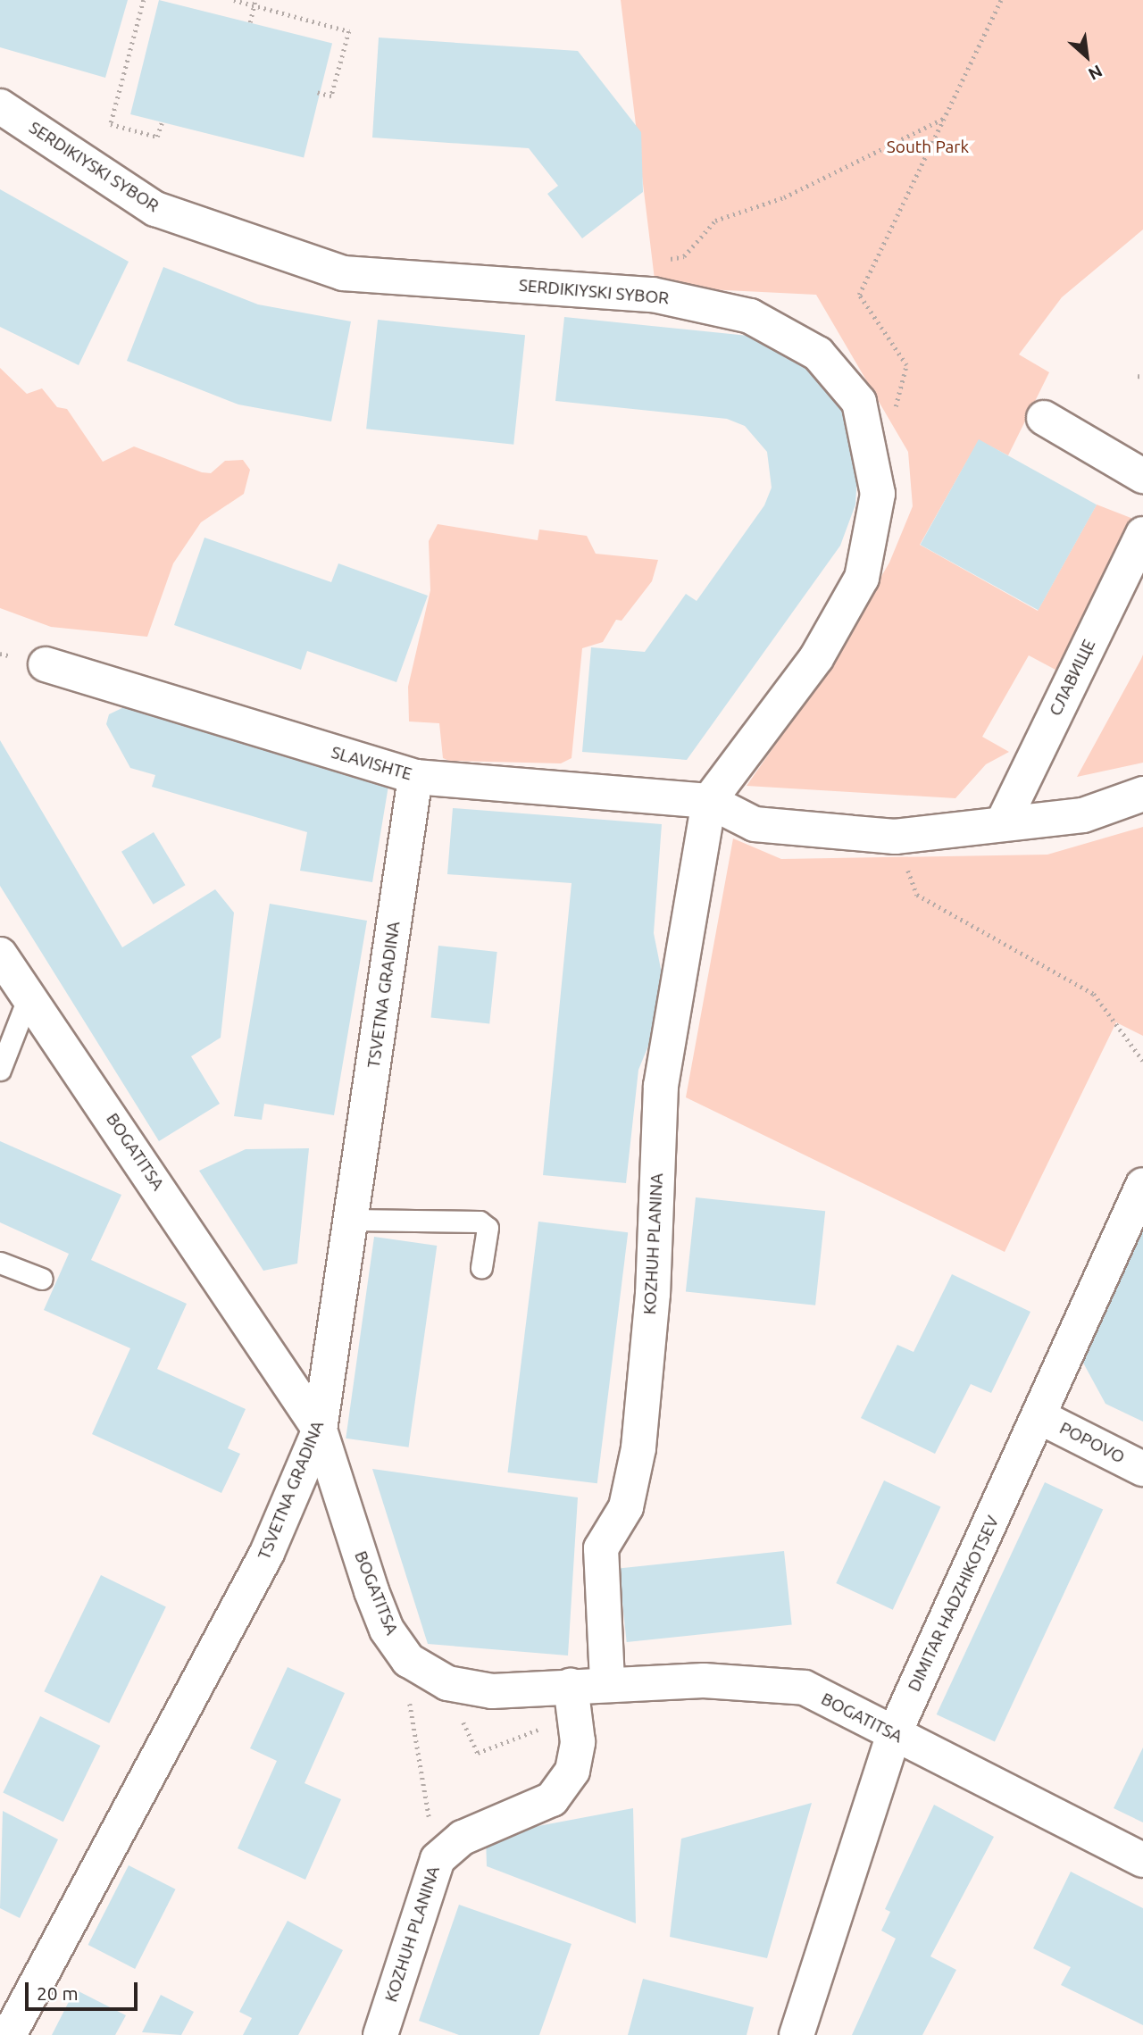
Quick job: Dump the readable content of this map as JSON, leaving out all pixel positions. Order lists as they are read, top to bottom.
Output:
{
  "streets": {
    "street": [
      "SERDIKIYSKI SYBOR",
      "СЛАВИЩЕ",
      "SLAVISHTE",
      "TSVETNA GRADINA",
      "BOGATITSA",
      "KOZHUH PLANINA",
      "POPOVO",
      "DIMITAR HADZHIKOTSEV"
    ]
  },
  "crossings": [
    ["SERDIKIYSKI SYBOR", "SLAVISHTE"],
    ["SERDIKIYSKI SYBOR", "KOZHUH PLANINA"],
    ["SLAVISHTE", "TSVETNA GRADINA"],
    ["SLAVISHTE", "KOZHUH PLANINA"],
    ["TSVETNA GRADINA", "BOGATITSA"],
    ["BOGATITSA", "KOZHUH PLANINA"],
    ["BOGATITSA", "DIMITAR HADZHIKOTSEV"],
    ["POPOVO", "DIMITAR HADZHIKOTSEV"]
  ],
  "parks": ["South Park"],
  "scale_bar": "20 m",
  "north": "bottom right"
}
